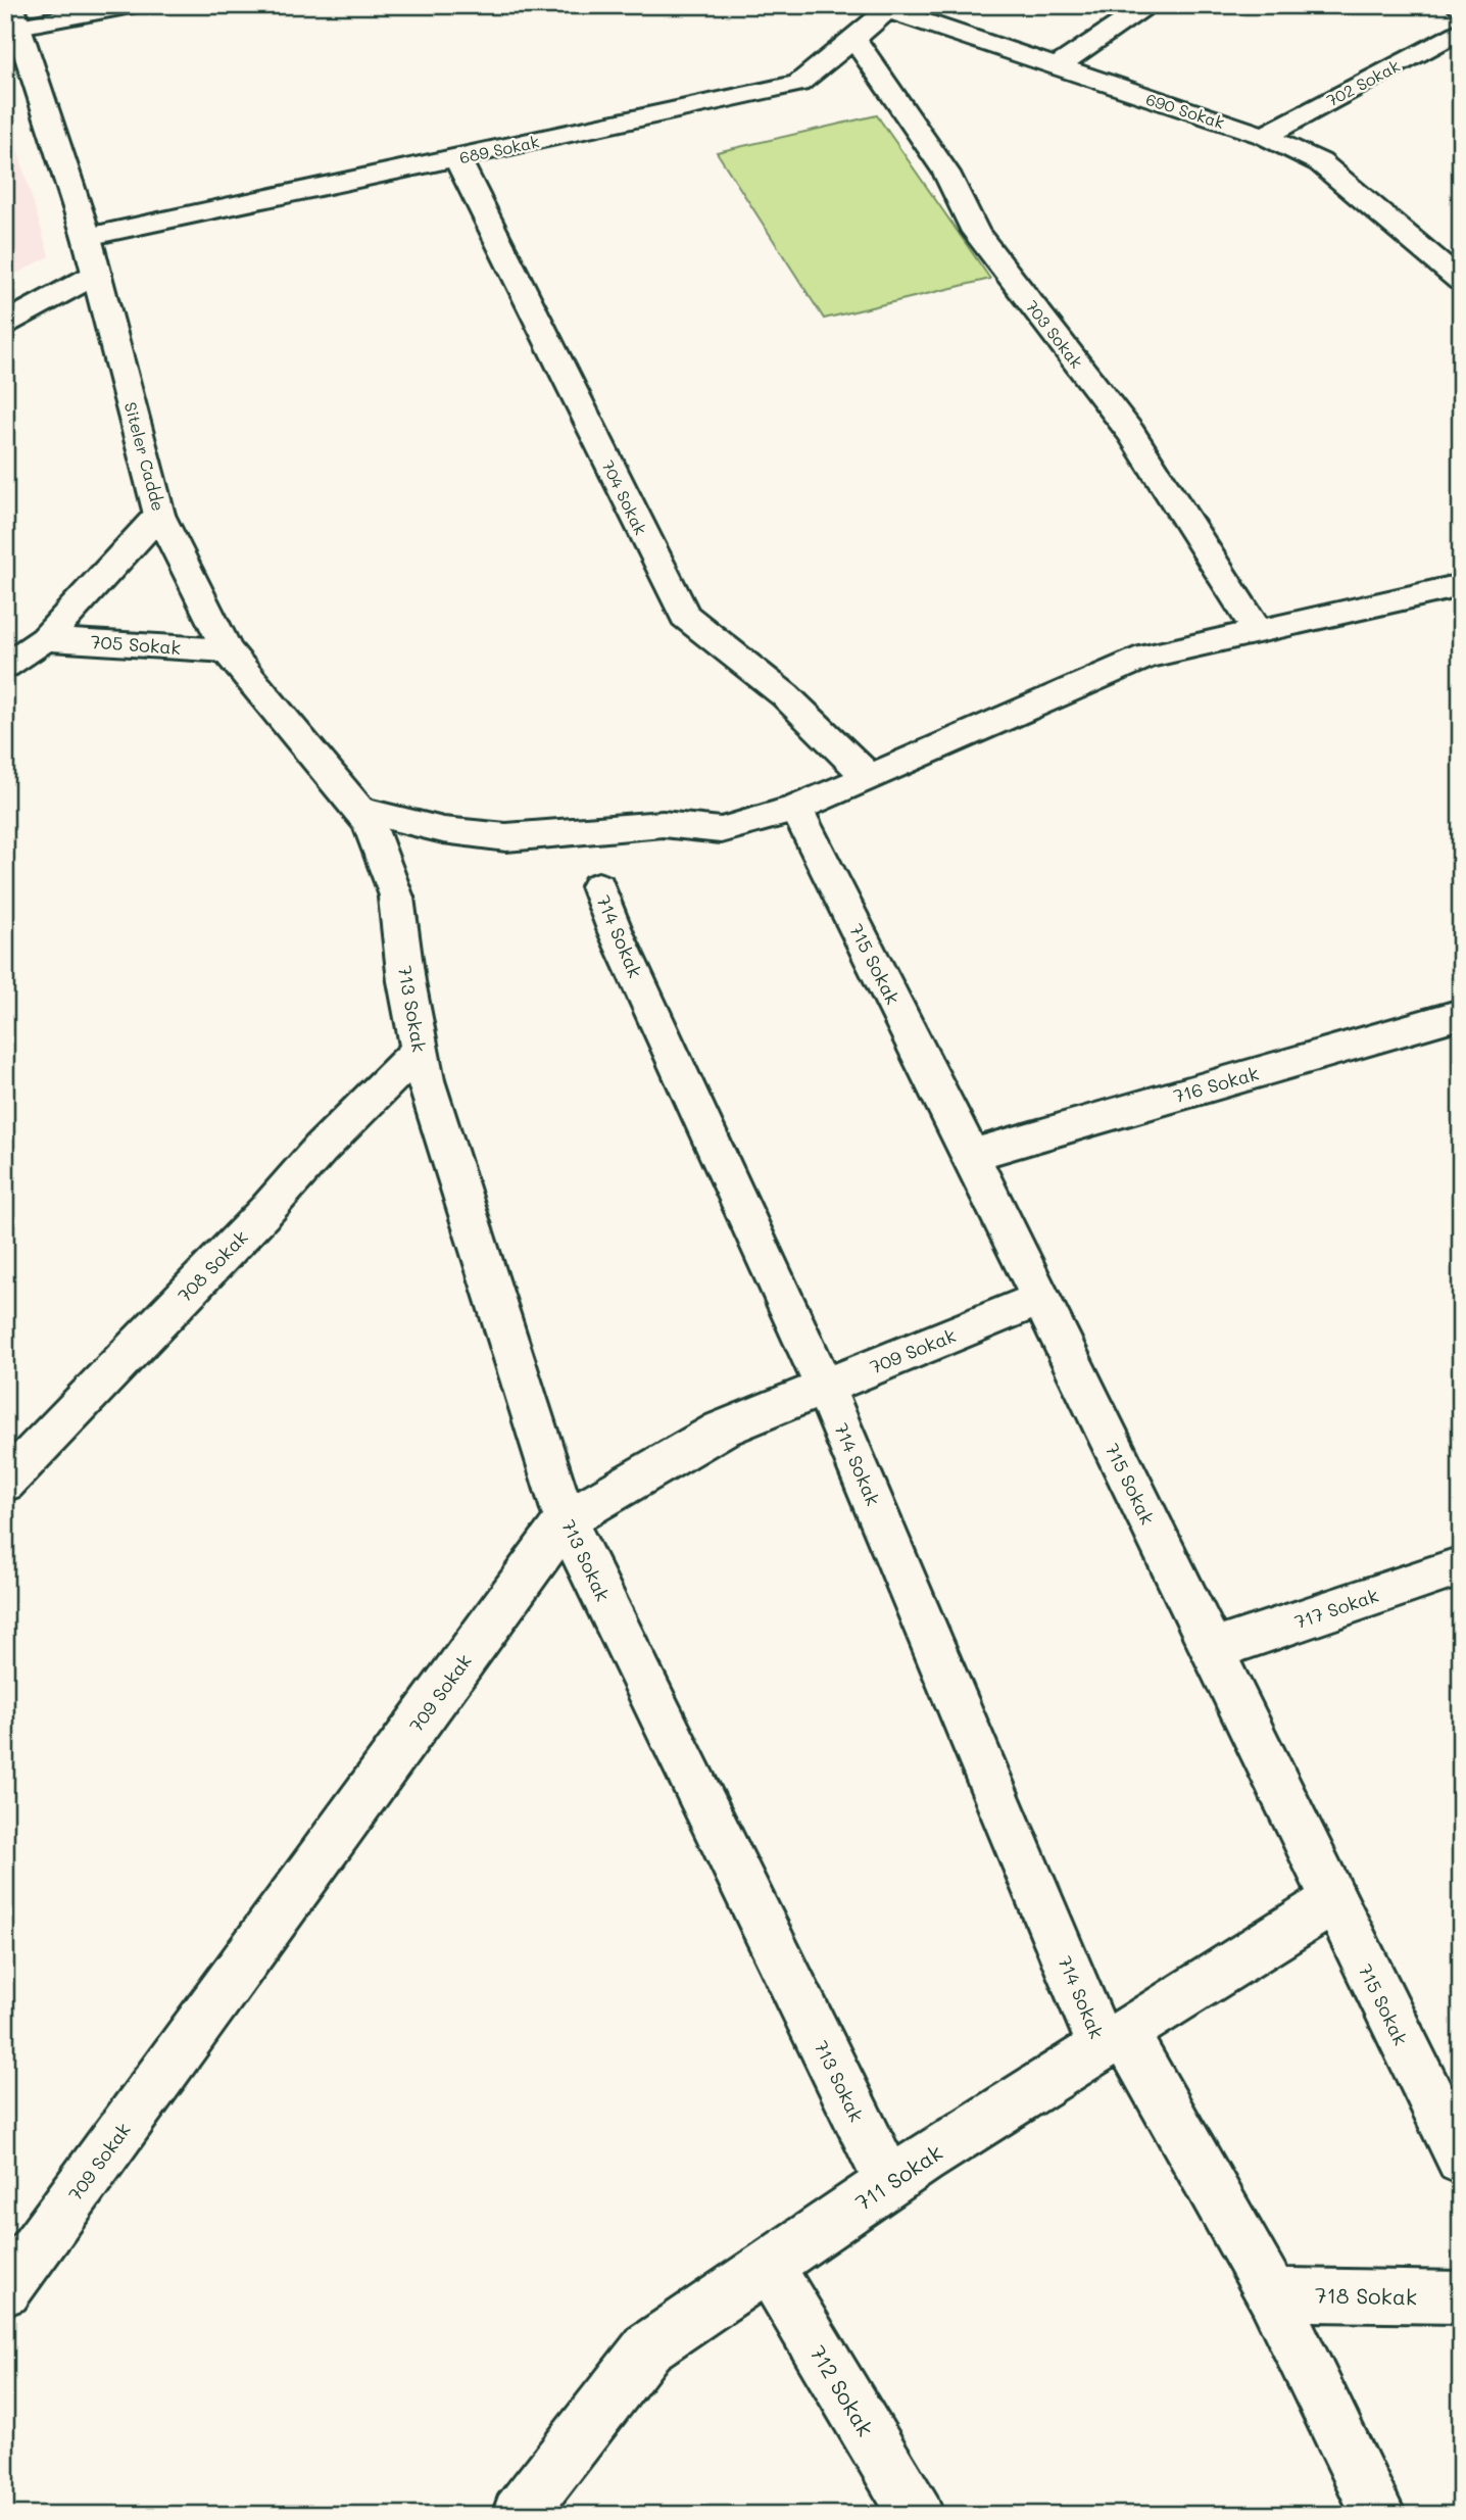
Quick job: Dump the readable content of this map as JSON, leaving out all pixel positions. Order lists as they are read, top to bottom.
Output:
{
  "streets": {
    "street": [
      "702 Sokak",
      "690 Sokak",
      "689 Sokak",
      "703 Sokak",
      "Siteler Cadde",
      "704 Sokak",
      "705 Sokak",
      "714 Sokak",
      "715 Sokak",
      "713 Sokak",
      "716 Sokak",
      "708 Sokak",
      "709 Sokak",
      "717 Sokak",
      "711 Sokak",
      "718 Sokak",
      "712 Sokak"
    ]
  },
  "crossings": [
    ["702 Sokak", "690 Sokak"],
    ["690 Sokak", "689 Sokak"],
    ["689 Sokak", "703 Sokak"],
    ["689 Sokak", "Siteler Cadde"],
    ["689 Sokak", "704 Sokak"],
    ["Siteler Cadde", "705 Sokak"],
    ["Siteler Cadde", "713 Sokak"],
    ["714 Sokak", "709 Sokak"],
    ["714 Sokak", "711 Sokak"],
    ["714 Sokak", "718 Sokak"],
    ["715 Sokak", "716 Sokak"],
    ["715 Sokak", "709 Sokak"],
    ["715 Sokak", "717 Sokak"],
    ["715 Sokak", "711 Sokak"],
    ["713 Sokak", "708 Sokak"],
    ["713 Sokak", "709 Sokak"],
    ["713 Sokak", "711 Sokak"],
    ["711 Sokak", "712 Sokak"]
  ]
}
